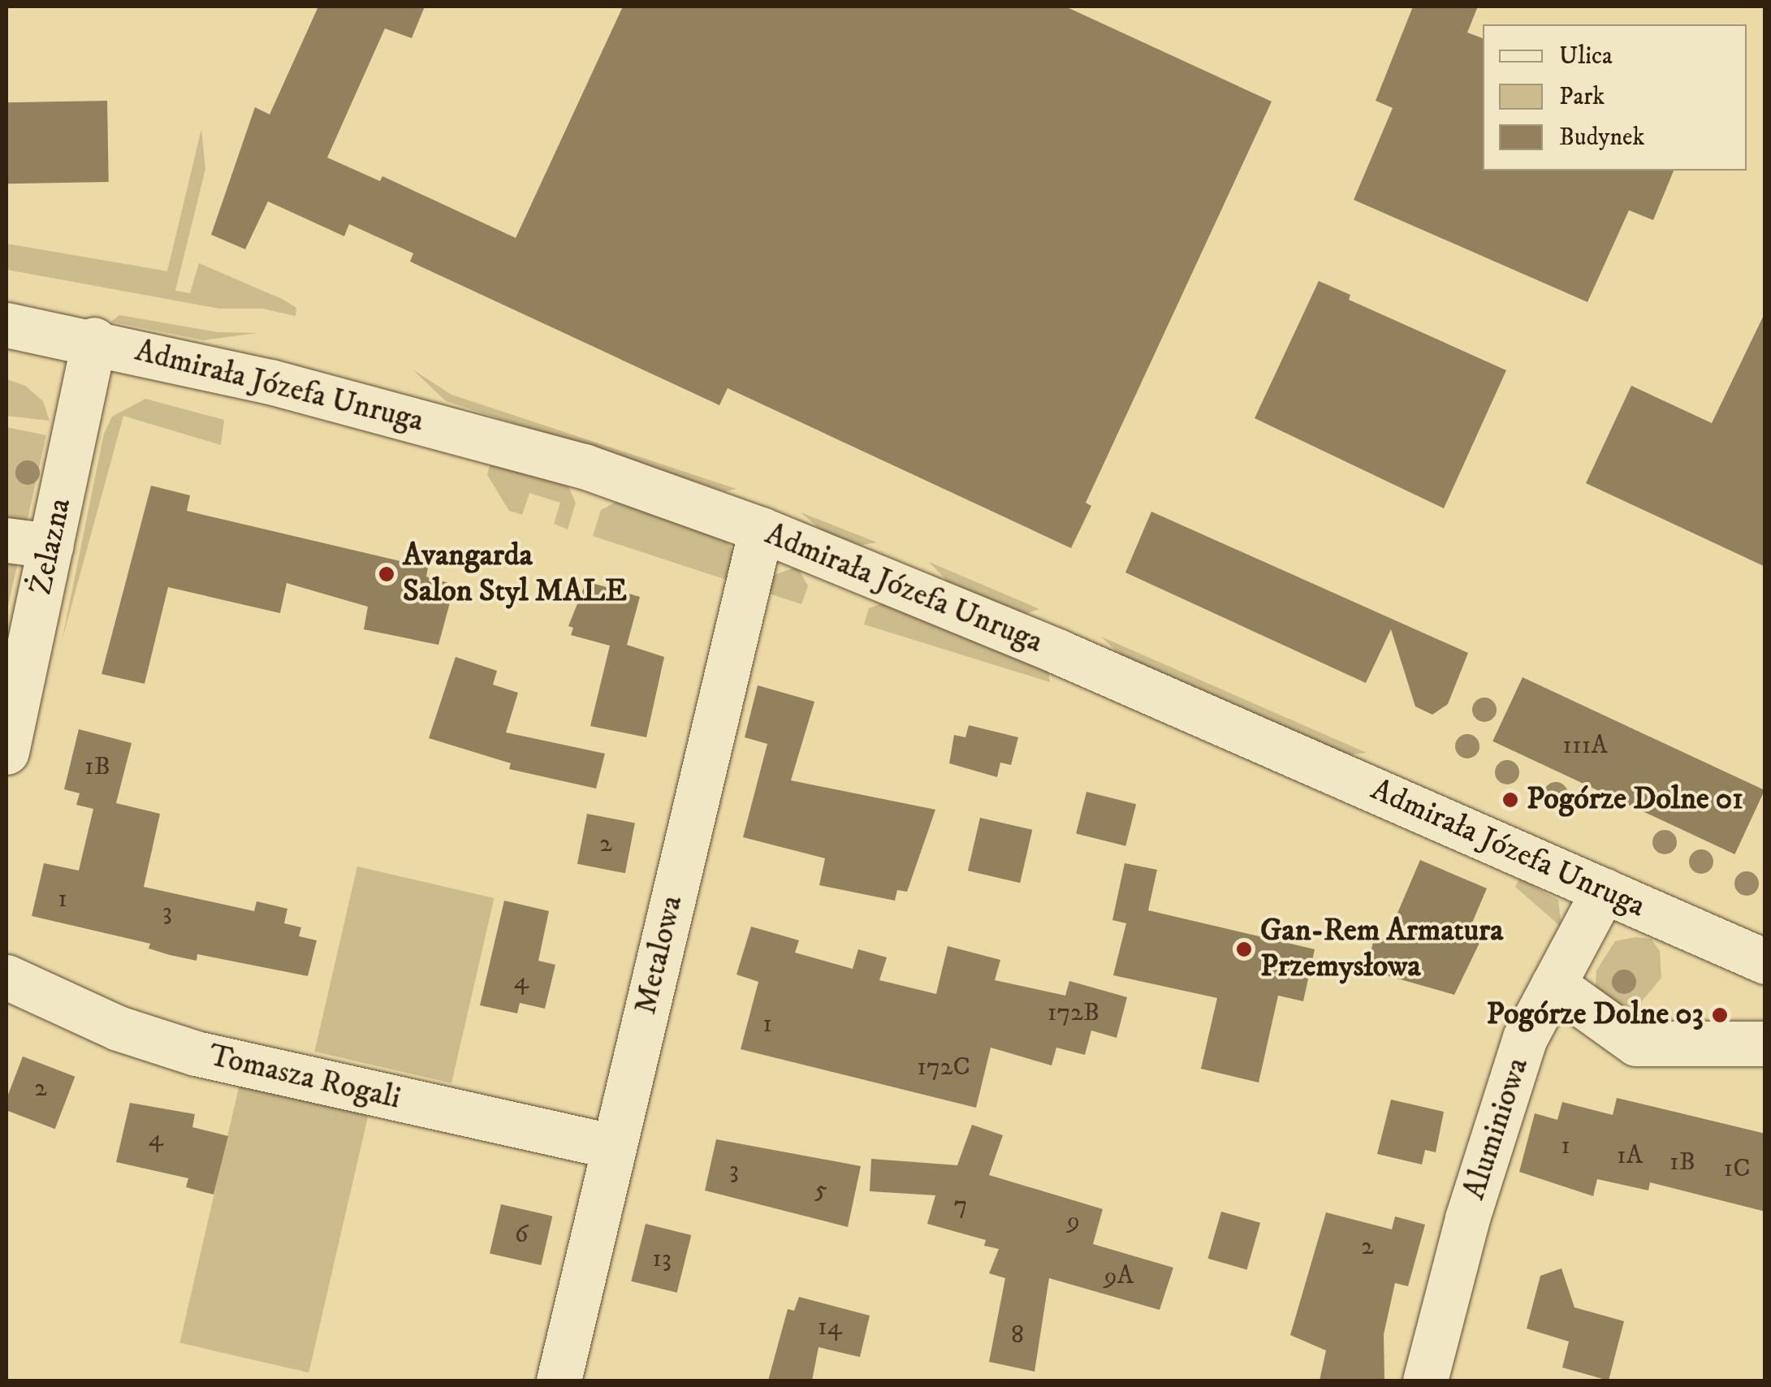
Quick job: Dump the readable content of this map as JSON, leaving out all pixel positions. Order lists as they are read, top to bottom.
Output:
{
  "streets": {
    "street": [
      "Admirała Józefa Unruga",
      "Żelazna",
      "Metalowa",
      "Tomasza Rogali",
      "Aluminiowa"
    ]
  },
  "crossings": [
    ["Admirała Józefa Unruga", "Żelazna"],
    ["Admirała Józefa Unruga", "Metalowa"],
    ["Admirała Józefa Unruga", "Aluminiowa"],
    ["Metalowa", "Tomasza Rogali"]
  ],
  "places": [
    "Avangarda Salon Styl MALE",
    "Pogórze Dolne 01",
    "Gan-Rem Armatura Przemysłowa",
    "Pogórze Dolne 03"
  ],
  "house_numbers": [
    "111A",
    "1B",
    "2",
    "1",
    "3",
    "4",
    "172B",
    "1",
    "172C",
    "2",
    "4",
    "1",
    "1A",
    "1B",
    "1C",
    "3",
    "5",
    "7",
    "9",
    "6",
    "2",
    "13",
    "9A",
    "14",
    "8"
  ],
  "legend": ["Ulica", "Park", "Budynek"]
}
